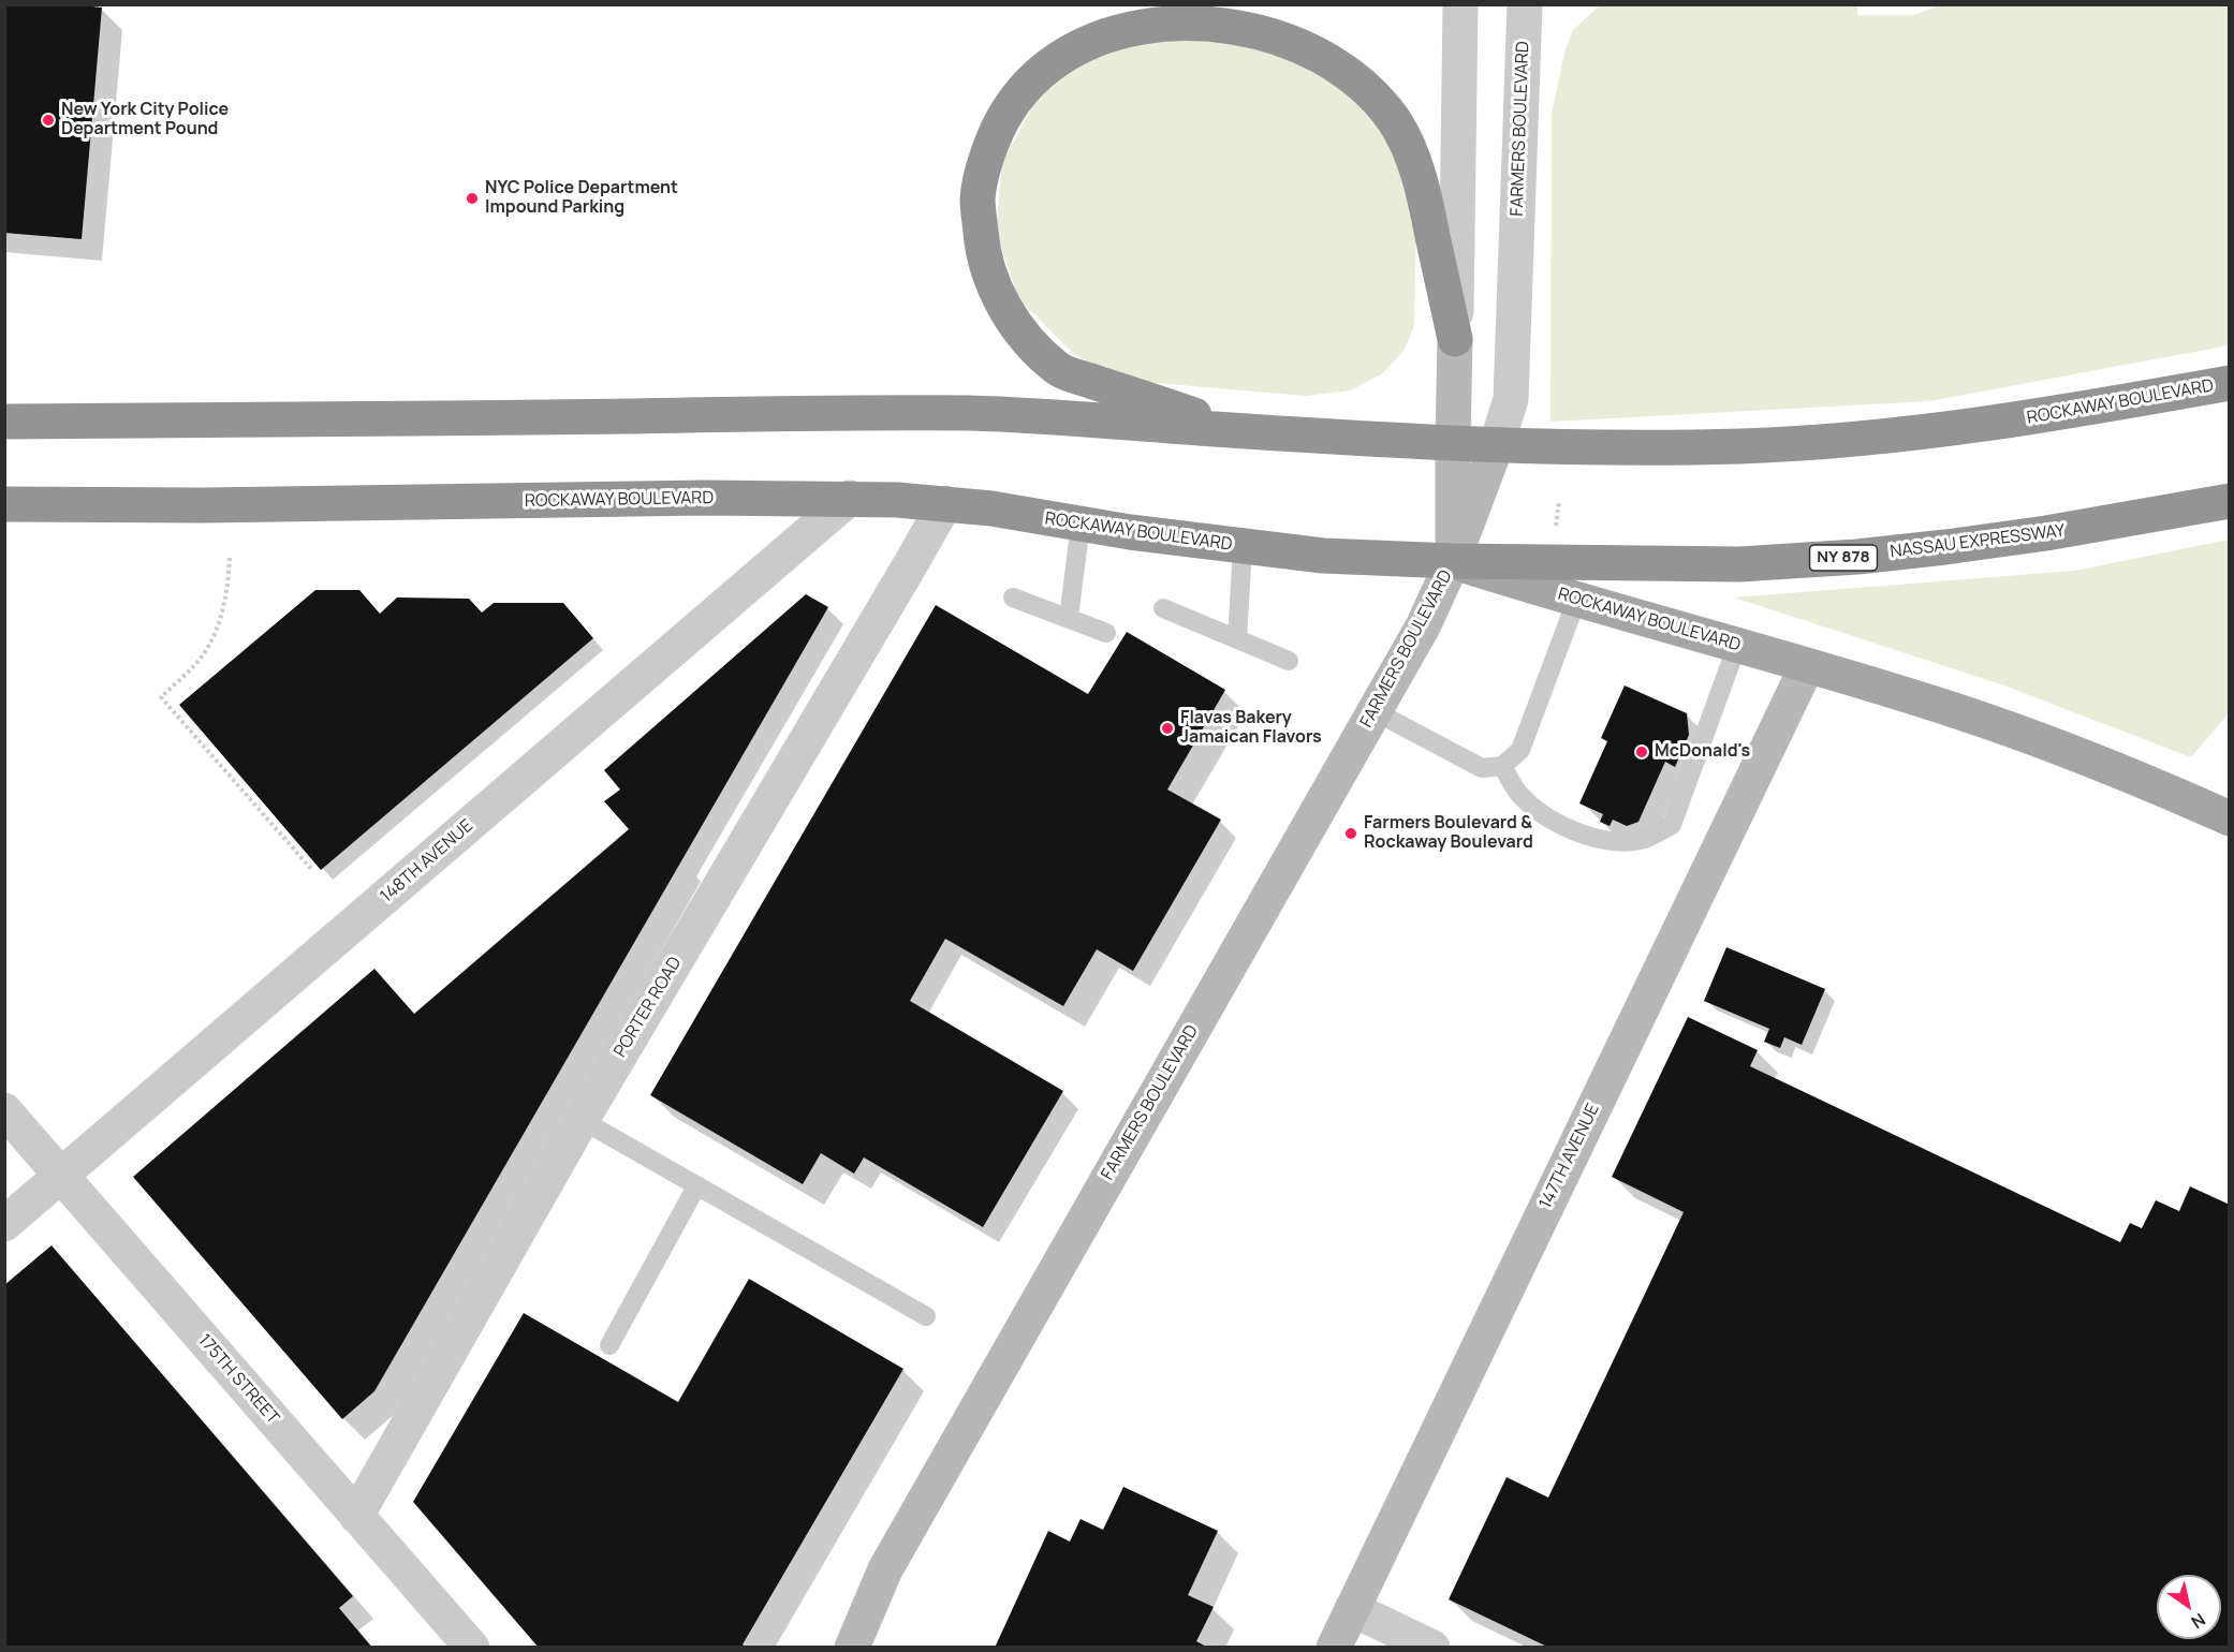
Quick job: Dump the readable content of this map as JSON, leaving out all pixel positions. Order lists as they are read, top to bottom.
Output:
{
  "streets": {
    "highway": ["ROCKAWAY BOULEVARD", "NASSAU EXPRESSWAY", "NY 878"],
    "main road": ["FARMERS BOULEVARD", "147TH AVENUE"],
    "street": ["148TH AVENUE", "PORTER ROAD", "175TH STREET"]
  },
  "crossings": [
    ["FARMERS BOULEVARD", "ROCKAWAY BOULEVARD"],
    ["FARMERS BOULEVARD", "NASSAU EXPRESSWAY"],
    ["ROCKAWAY BOULEVARD", "NASSAU EXPRESSWAY"],
    ["ROCKAWAY BOULEVARD", "148TH AVENUE"],
    ["ROCKAWAY BOULEVARD", "PORTER ROAD"],
    ["ROCKAWAY BOULEVARD", "147TH AVENUE"],
    ["148TH AVENUE", "175TH STREET"],
    ["PORTER ROAD", "175TH STREET"]
  ],
  "places": [
    "New York City Police Department Pound",
    "NYC Police Department Impound Parking",
    "Flavas Bakery Jamaican Flavors",
    "McDonald's",
    "Farmers Boulevard & Rockaway Boulevard"
  ],
  "north": "bottom right"
}
